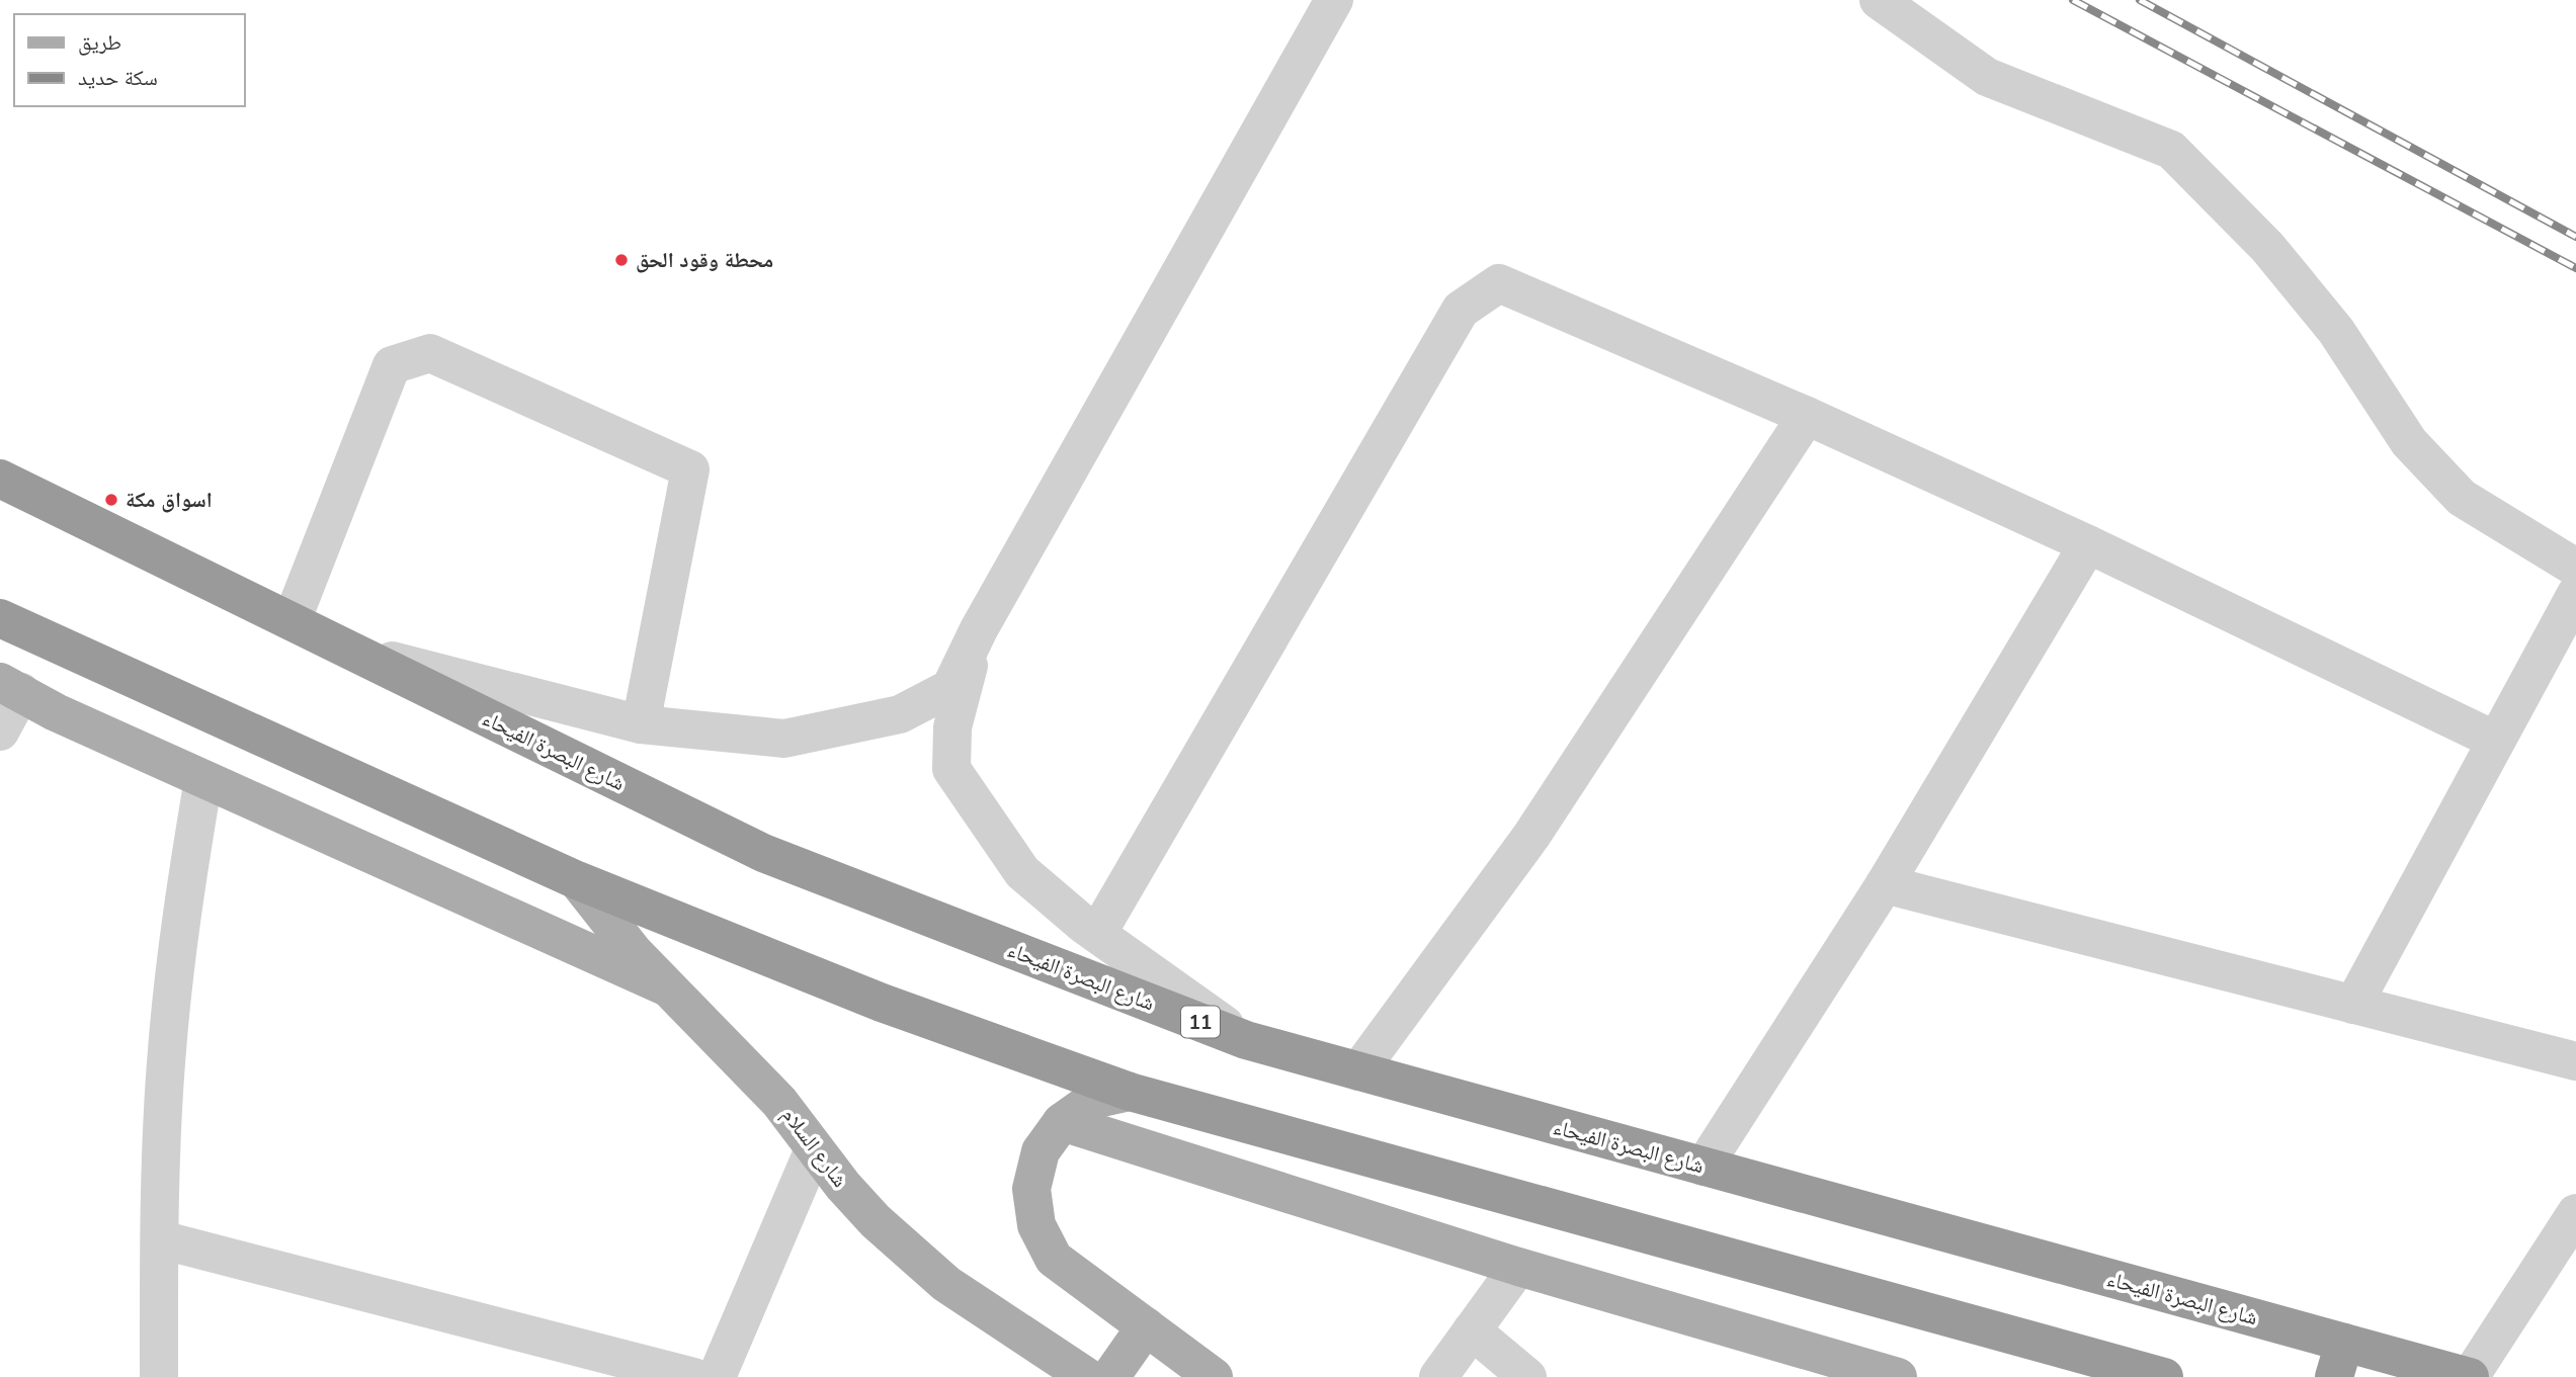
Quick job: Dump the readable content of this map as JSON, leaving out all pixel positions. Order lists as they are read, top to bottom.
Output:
{
  "streets": {
    "highway": ["شارع البصرة الفيحاء", "11"],
    "main road": ["شارع السلام"]
  },
  "places": ["محطة وقود الحق", "اسواق مكة"],
  "legend": ["طريق", "سكة حديد"]
}
